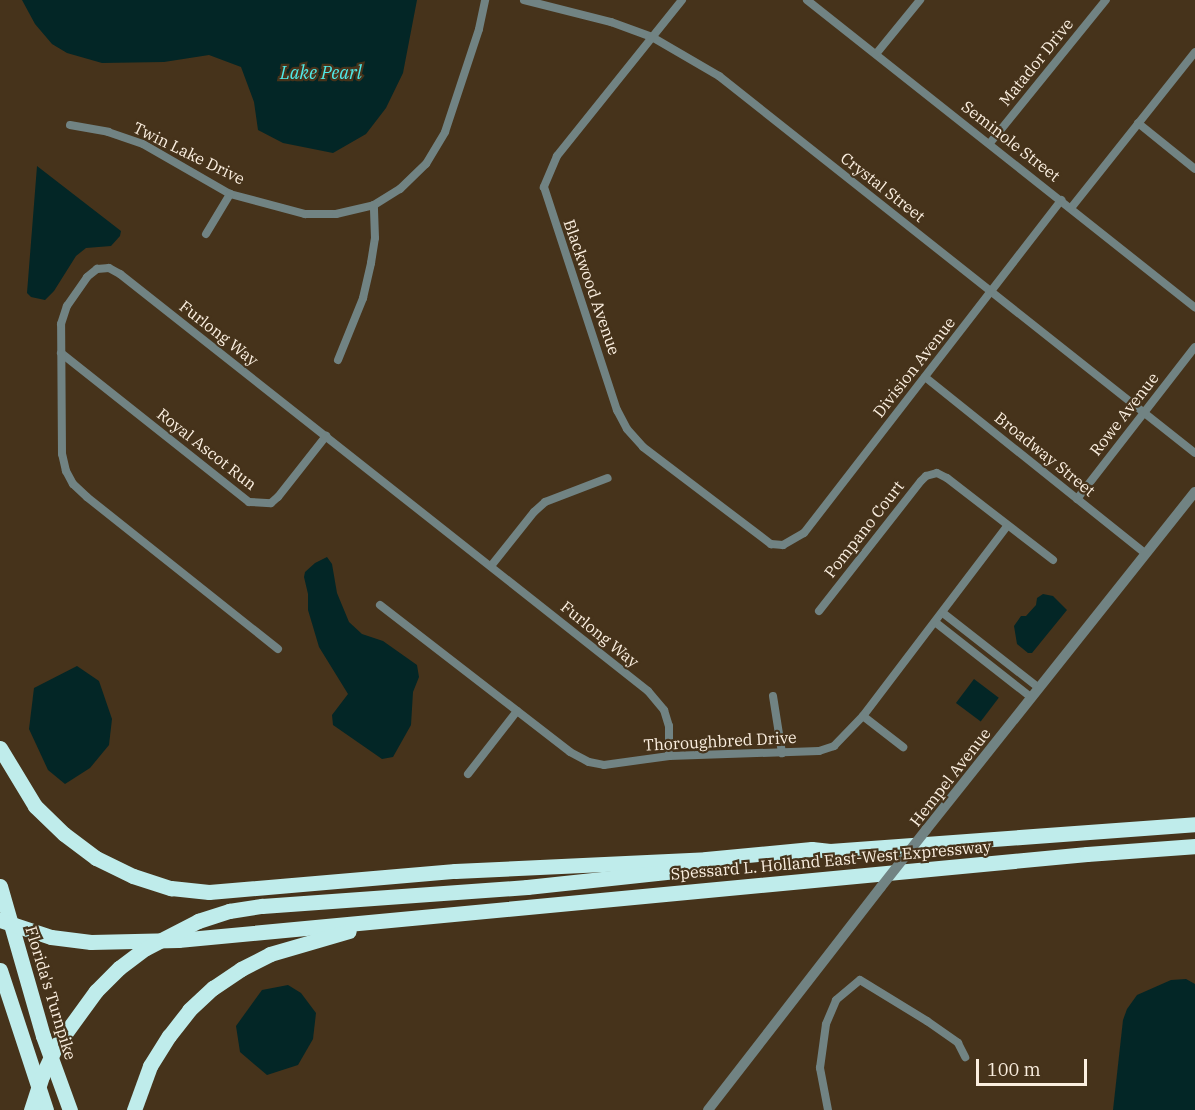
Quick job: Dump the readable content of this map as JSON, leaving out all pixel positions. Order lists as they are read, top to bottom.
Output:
{
  "streets": {
    "highway": ["Spessard L. Holland East-West Expressway", "Florida's Turnpike"],
    "street": [
      "Matador Drive",
      "Seminole Street",
      "Twin Lake Drive",
      "Crystal Street",
      "Blackwood Avenue",
      "Furlong Way",
      "Division Avenue",
      "Rowe Avenue",
      "Royal Ascot Run",
      "Broadway Street",
      "Pompano Court",
      "Thoroughbred Drive",
      "Hempel Avenue"
    ]
  },
  "crossings": [
    ["Matador Drive", "Seminole Street"],
    ["Seminole Street", "Division Avenue"],
    ["Crystal Street", "Blackwood Avenue"],
    ["Crystal Street", "Division Avenue"],
    ["Crystal Street", "Rowe Avenue"],
    ["Blackwood Avenue", "Division Avenue"],
    ["Furlong Way", "Royal Ascot Run"],
    ["Furlong Way", "Thoroughbred Drive"],
    ["Division Avenue", "Broadway Street"],
    ["Rowe Avenue", "Broadway Street"],
    ["Broadway Street", "Hempel Avenue"],
    ["Pompano Court", "Thoroughbred Drive"]
  ],
  "water": ["Lake Pearl"],
  "scale_bar": "100 m"
}
